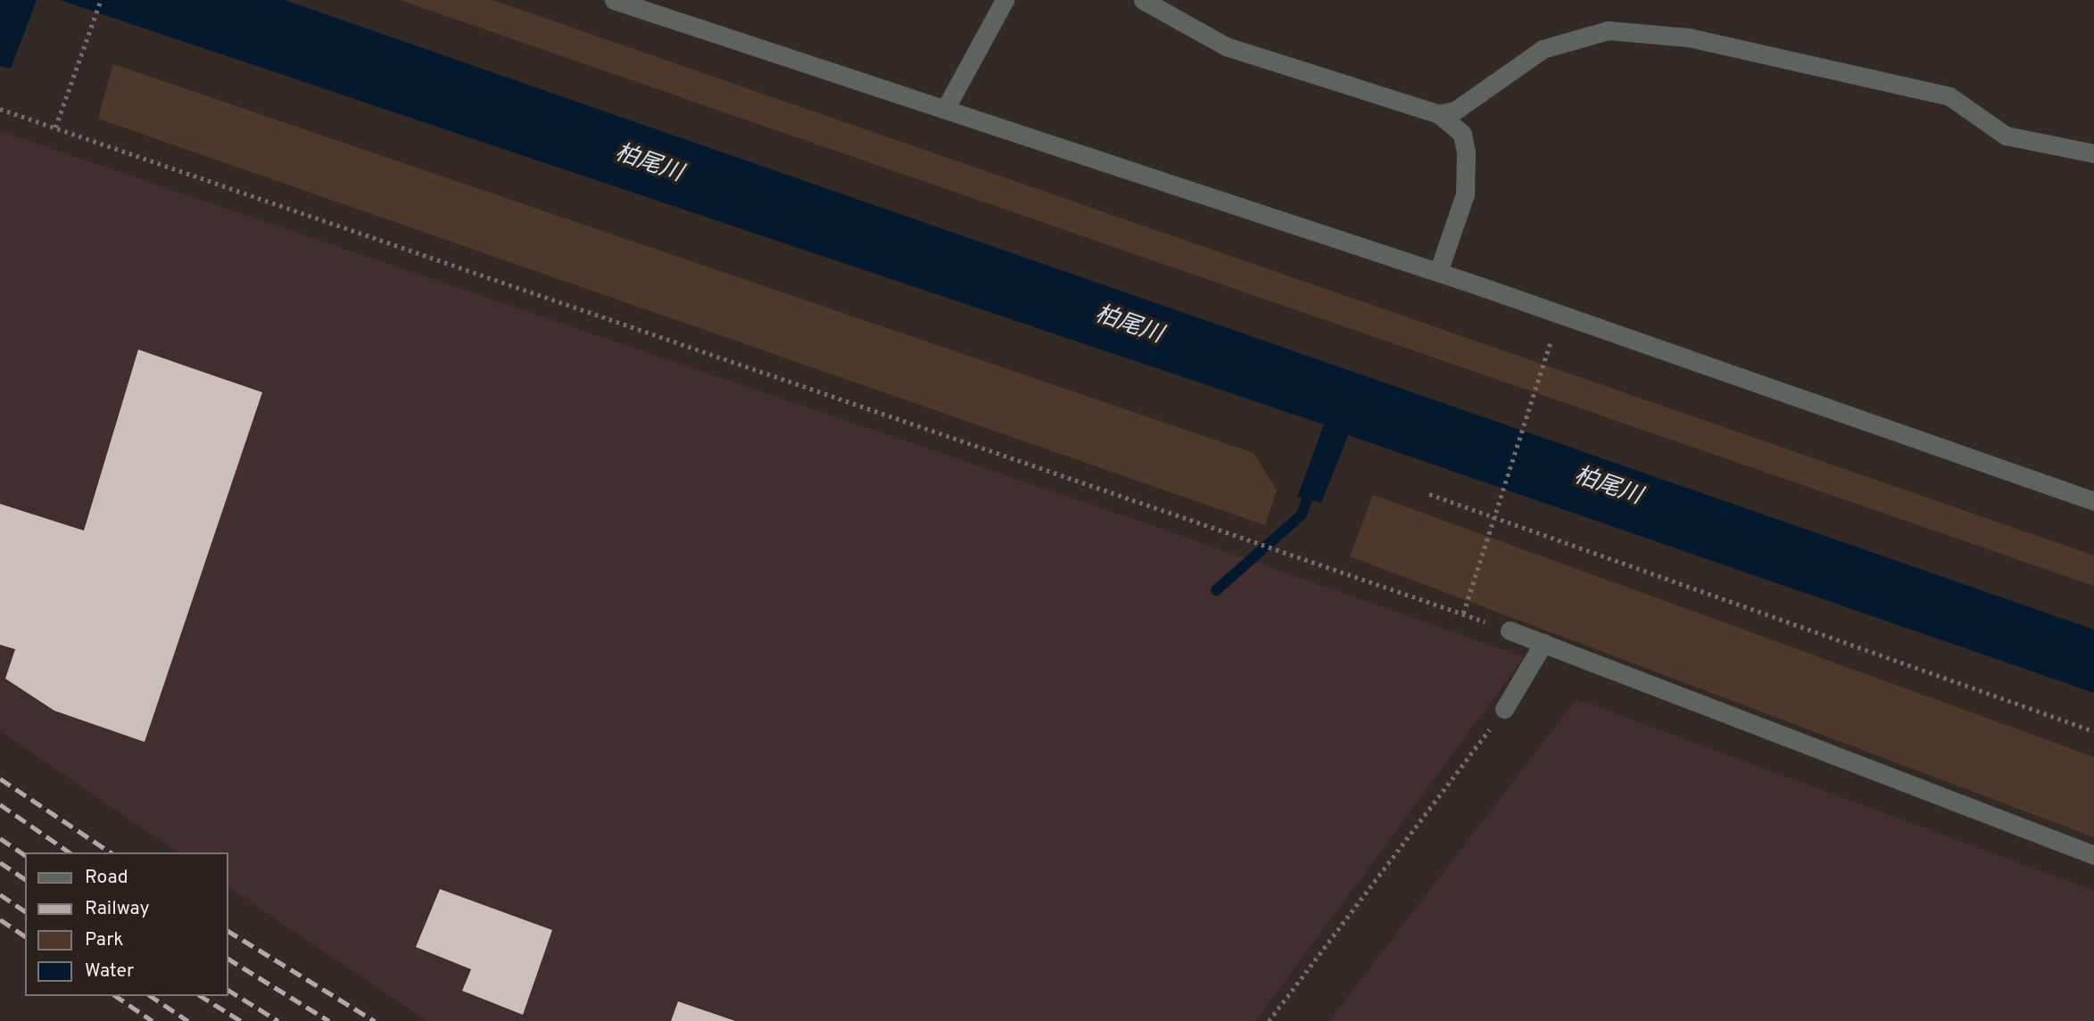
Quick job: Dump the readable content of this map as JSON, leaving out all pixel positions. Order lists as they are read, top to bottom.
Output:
{
  "water": ["柏尾川"],
  "legend": [
    "Road",
    "Railway",
    "Park",
    "Water"
  ]
}
